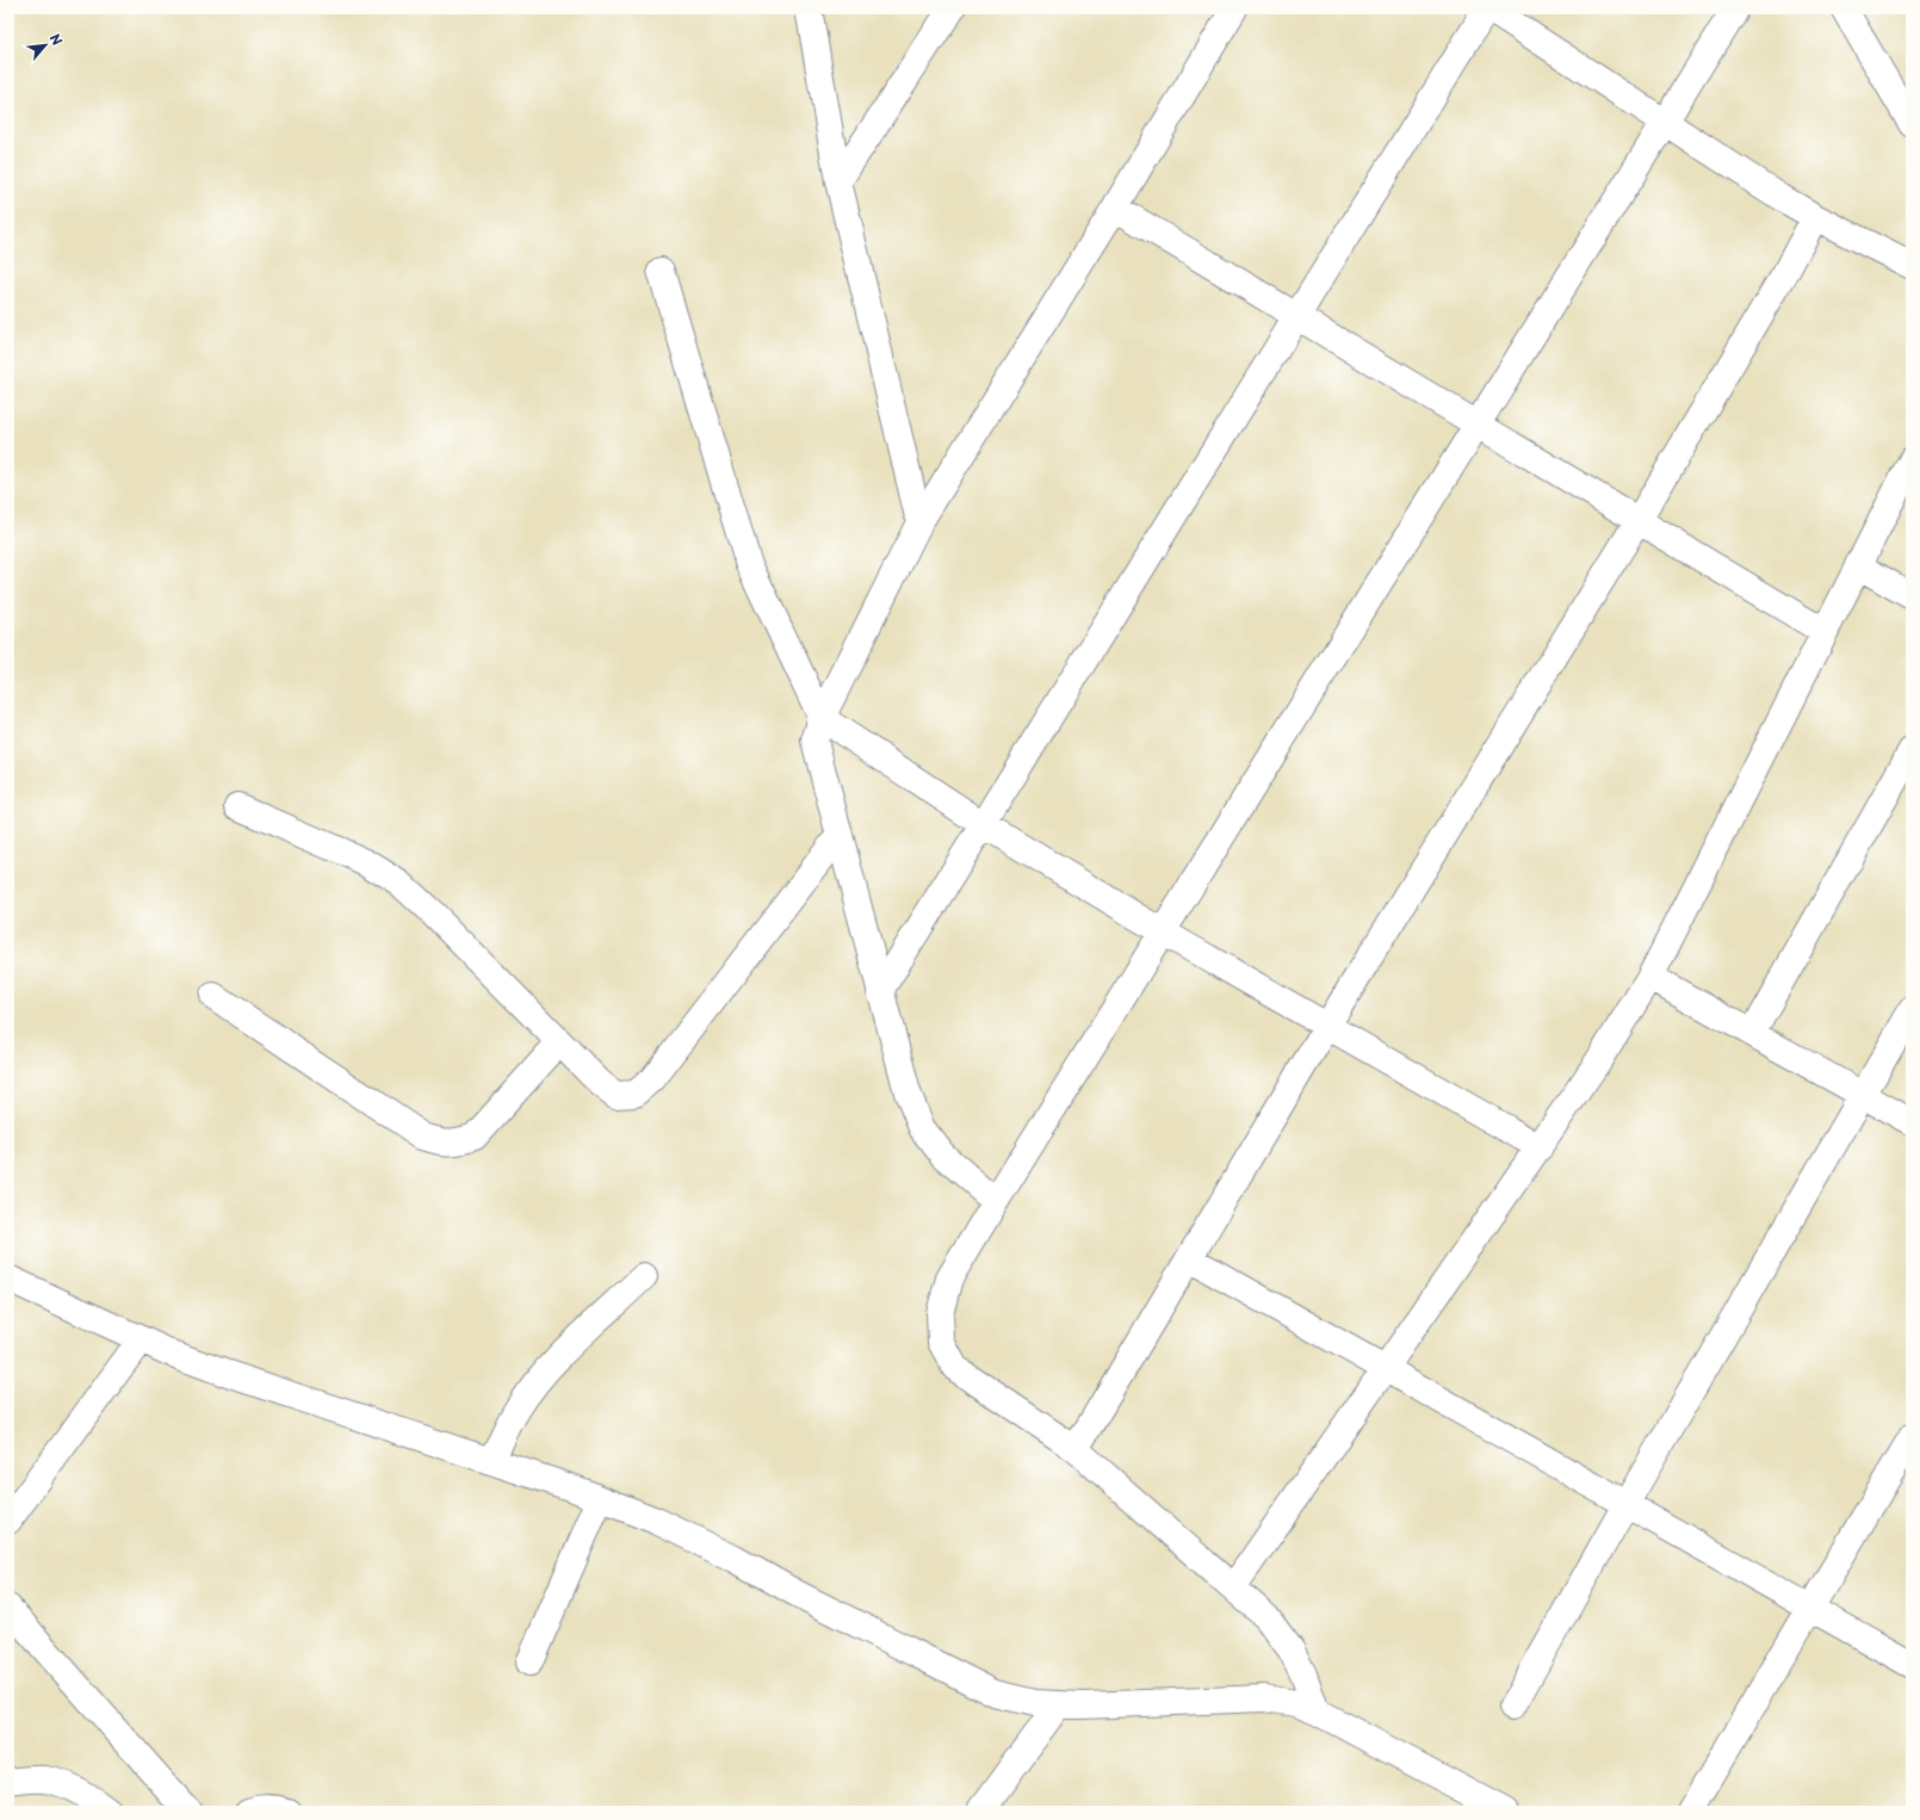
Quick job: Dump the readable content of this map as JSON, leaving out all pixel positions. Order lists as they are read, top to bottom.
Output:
{
  "north": "top right"
}
